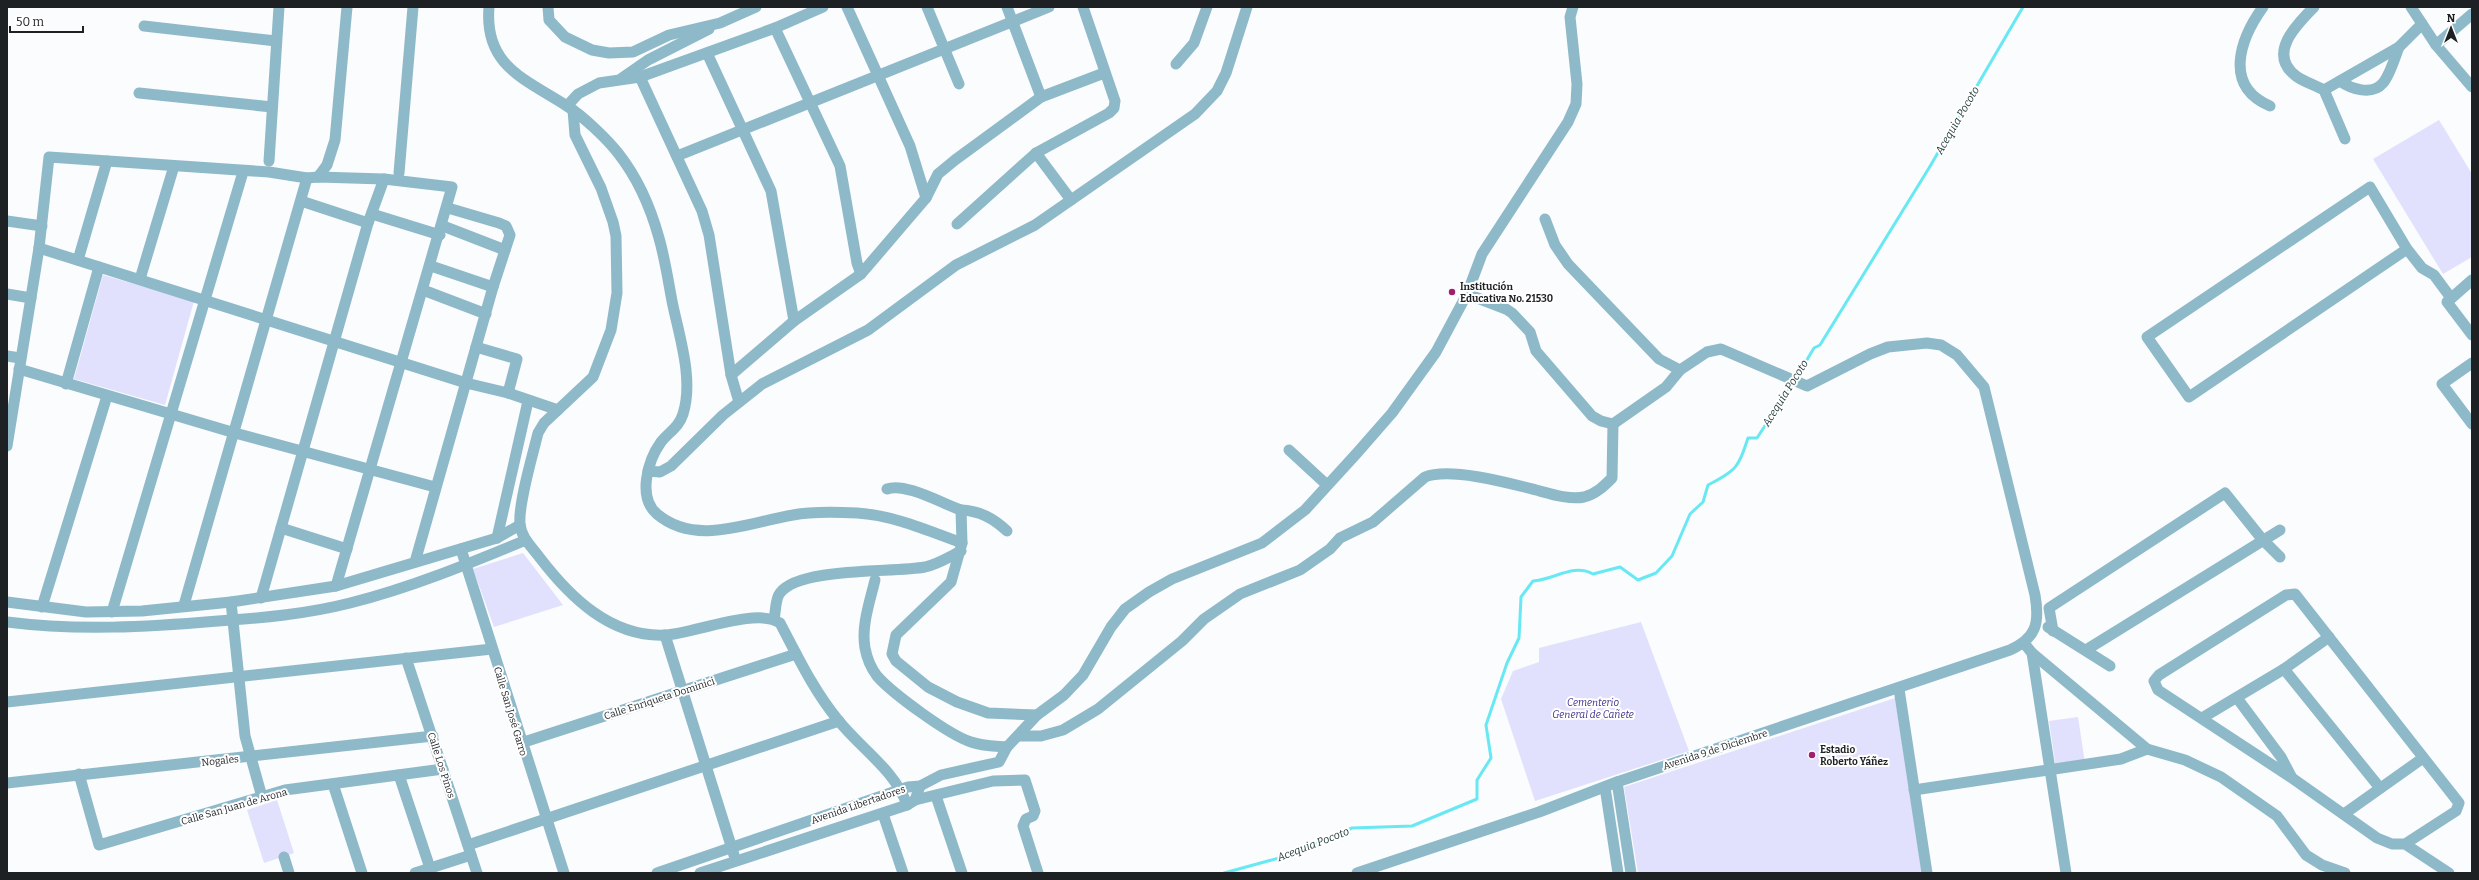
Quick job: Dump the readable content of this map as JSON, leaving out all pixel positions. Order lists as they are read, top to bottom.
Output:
{
  "streets": {
    "street": [
      "Calle Enriqueta Dominici",
      "Calle San José Garro",
      "Avenida 9 de Diciembre",
      "Nogales",
      "Calle Los Pinos",
      "Avenida Libertadores",
      "Calle San Juan de Arona"
    ]
  },
  "crossings": [
    ["Calle Enriqueta Dominici", "Calle San José Garro"],
    ["Nogales", "Calle Los Pinos"],
    ["Nogales", "Calle San Juan de Arona"],
    ["Calle Los Pinos", "Calle San Juan de Arona"]
  ],
  "water": ["Acequia Pocoto"],
  "parks": ["Cementerio General de Cañete"],
  "places": ["Institución Educativa No. 21530", "Estadio Roberto Yáñez"],
  "scale_bar": "50 m",
  "north": "top"
}
